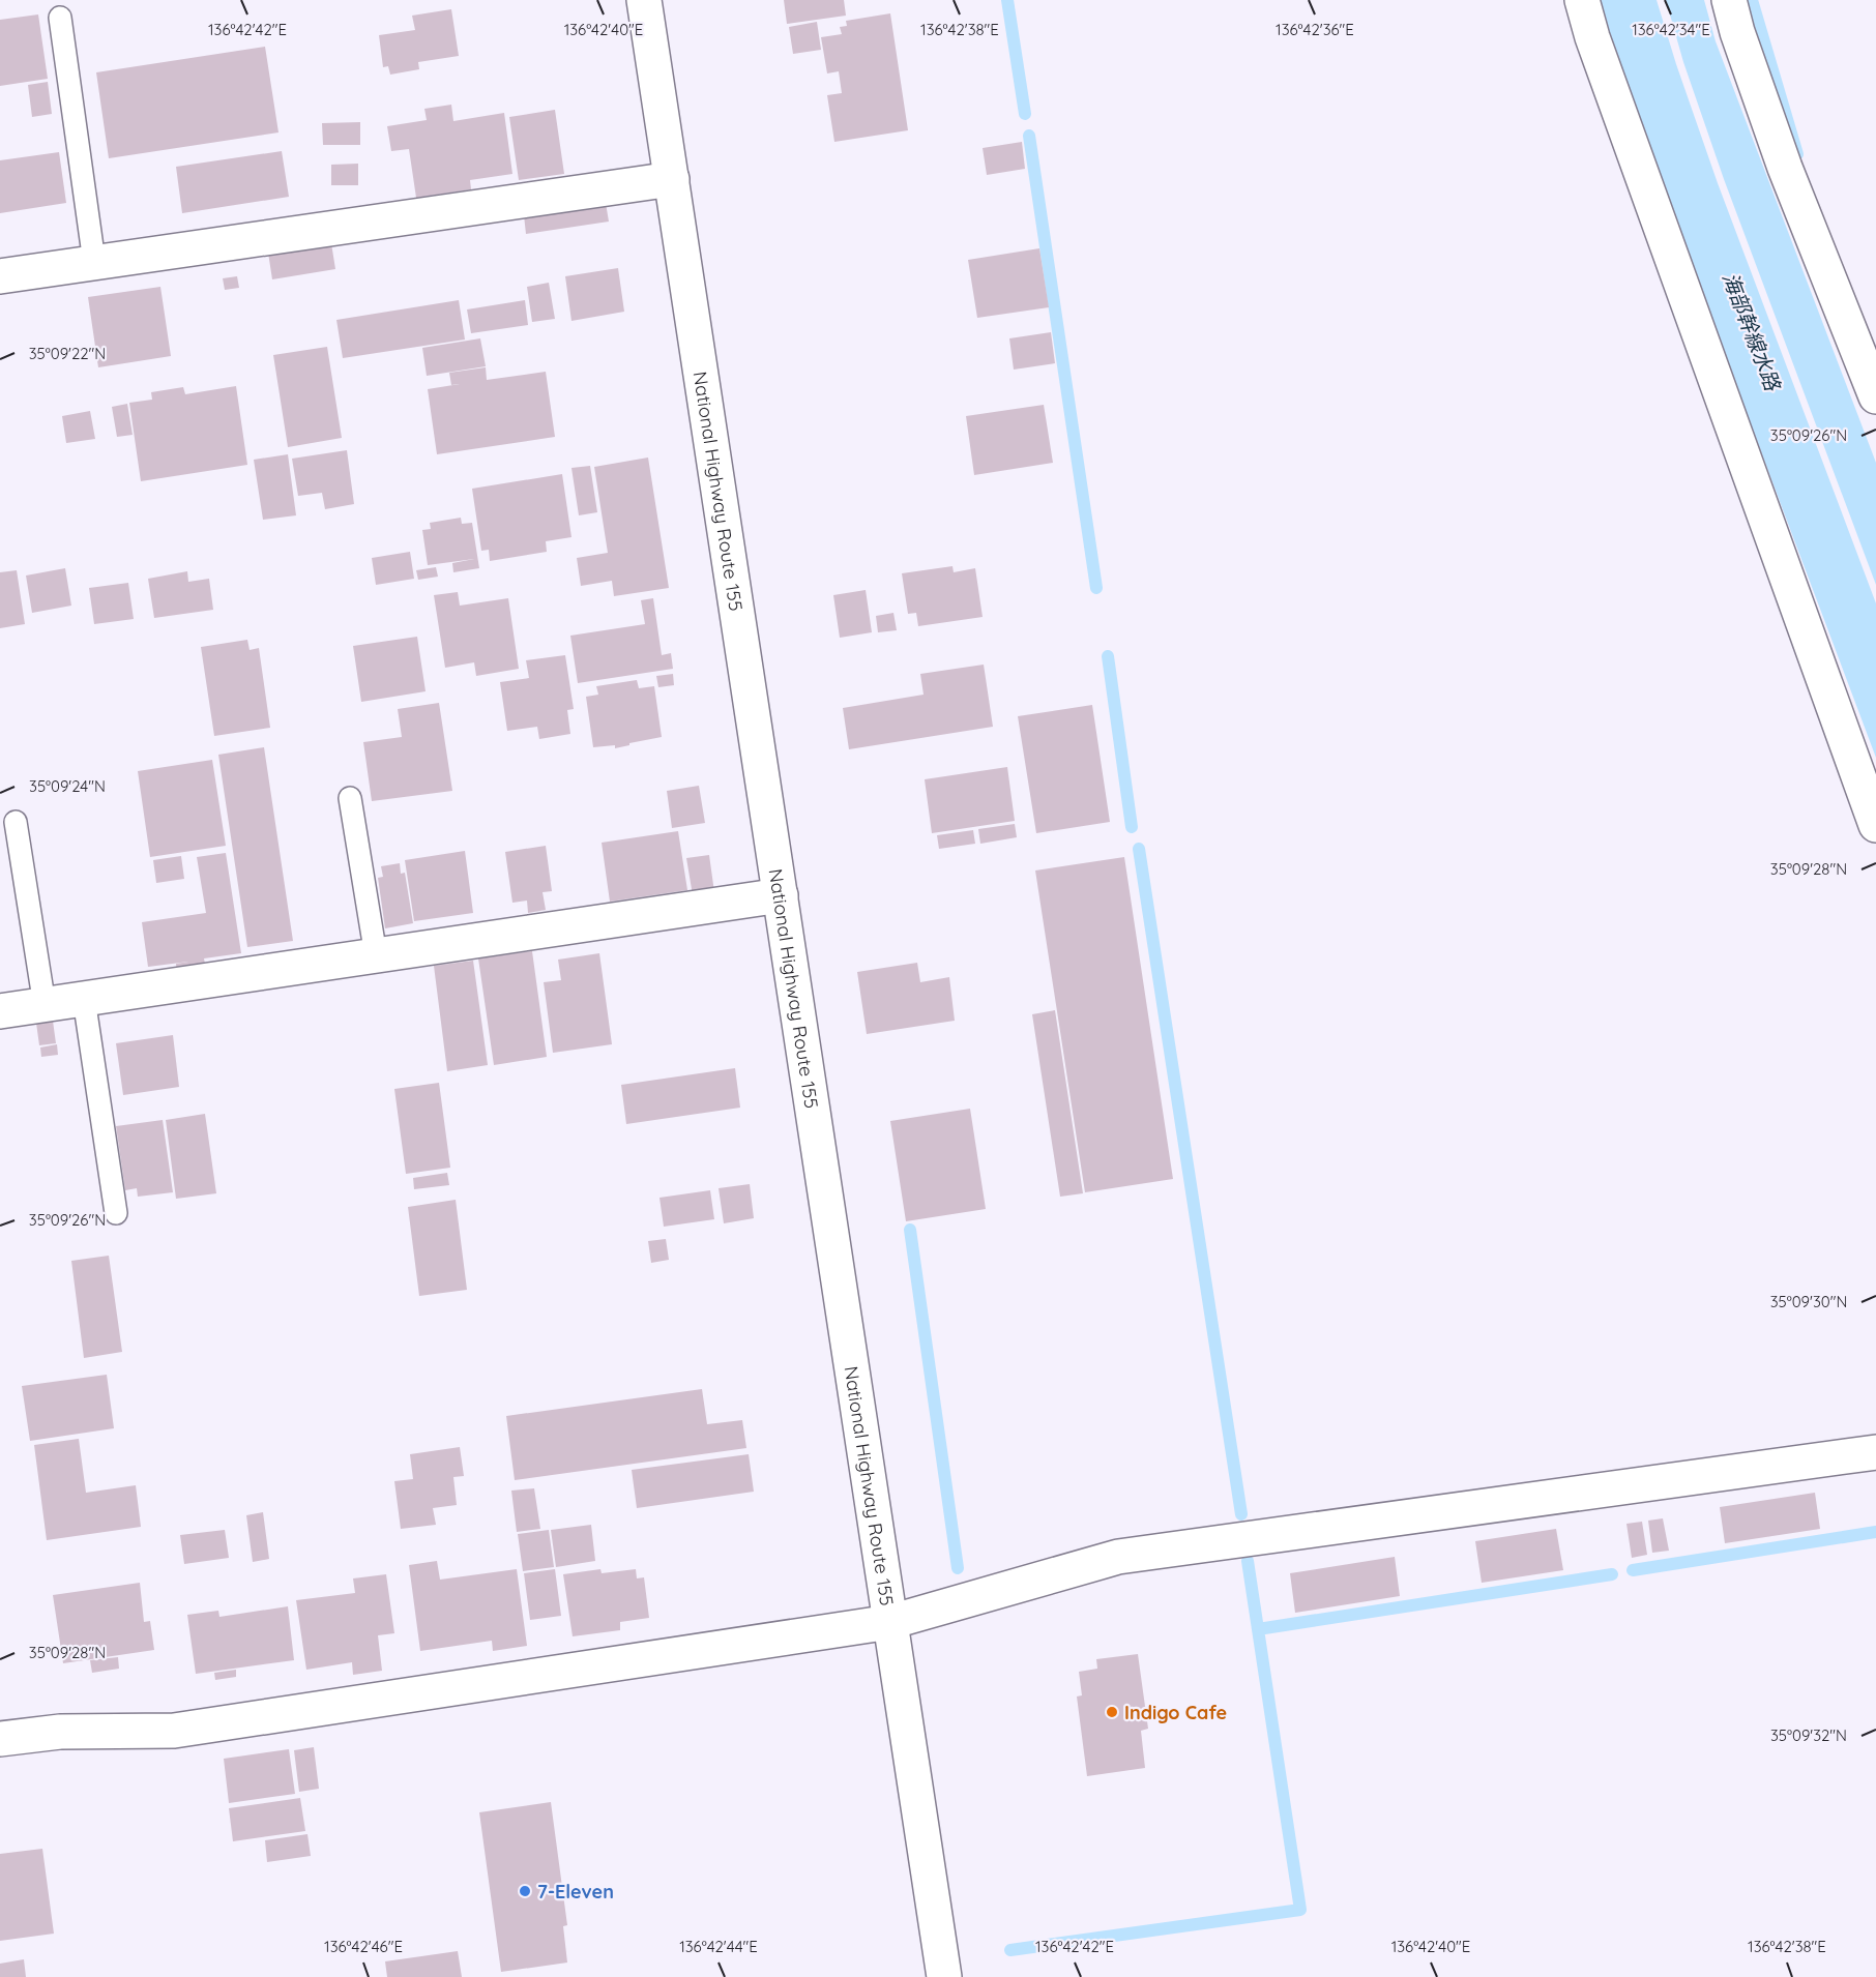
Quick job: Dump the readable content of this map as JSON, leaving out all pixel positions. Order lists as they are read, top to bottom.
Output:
{
  "streets": {
    "main road": ["National Highway Route 155"]
  },
  "water": ["海部幹線水路"],
  "places": ["Indigo Cafe", "7-Eleven"],
  "coordinates": [
    "136°42'42\"E",
    "136°42'40\"E",
    "136°42'38\"E",
    "136°42'36\"E",
    "136°42'34\"E",
    "35°09'22\"N",
    "35°09'26\"N",
    "35°09'24\"N",
    "35°09'28\"N",
    "35°09'30\"N",
    "35°09'32\"N",
    "136°42'46\"E",
    "136°42'44\"E"
  ]
}
